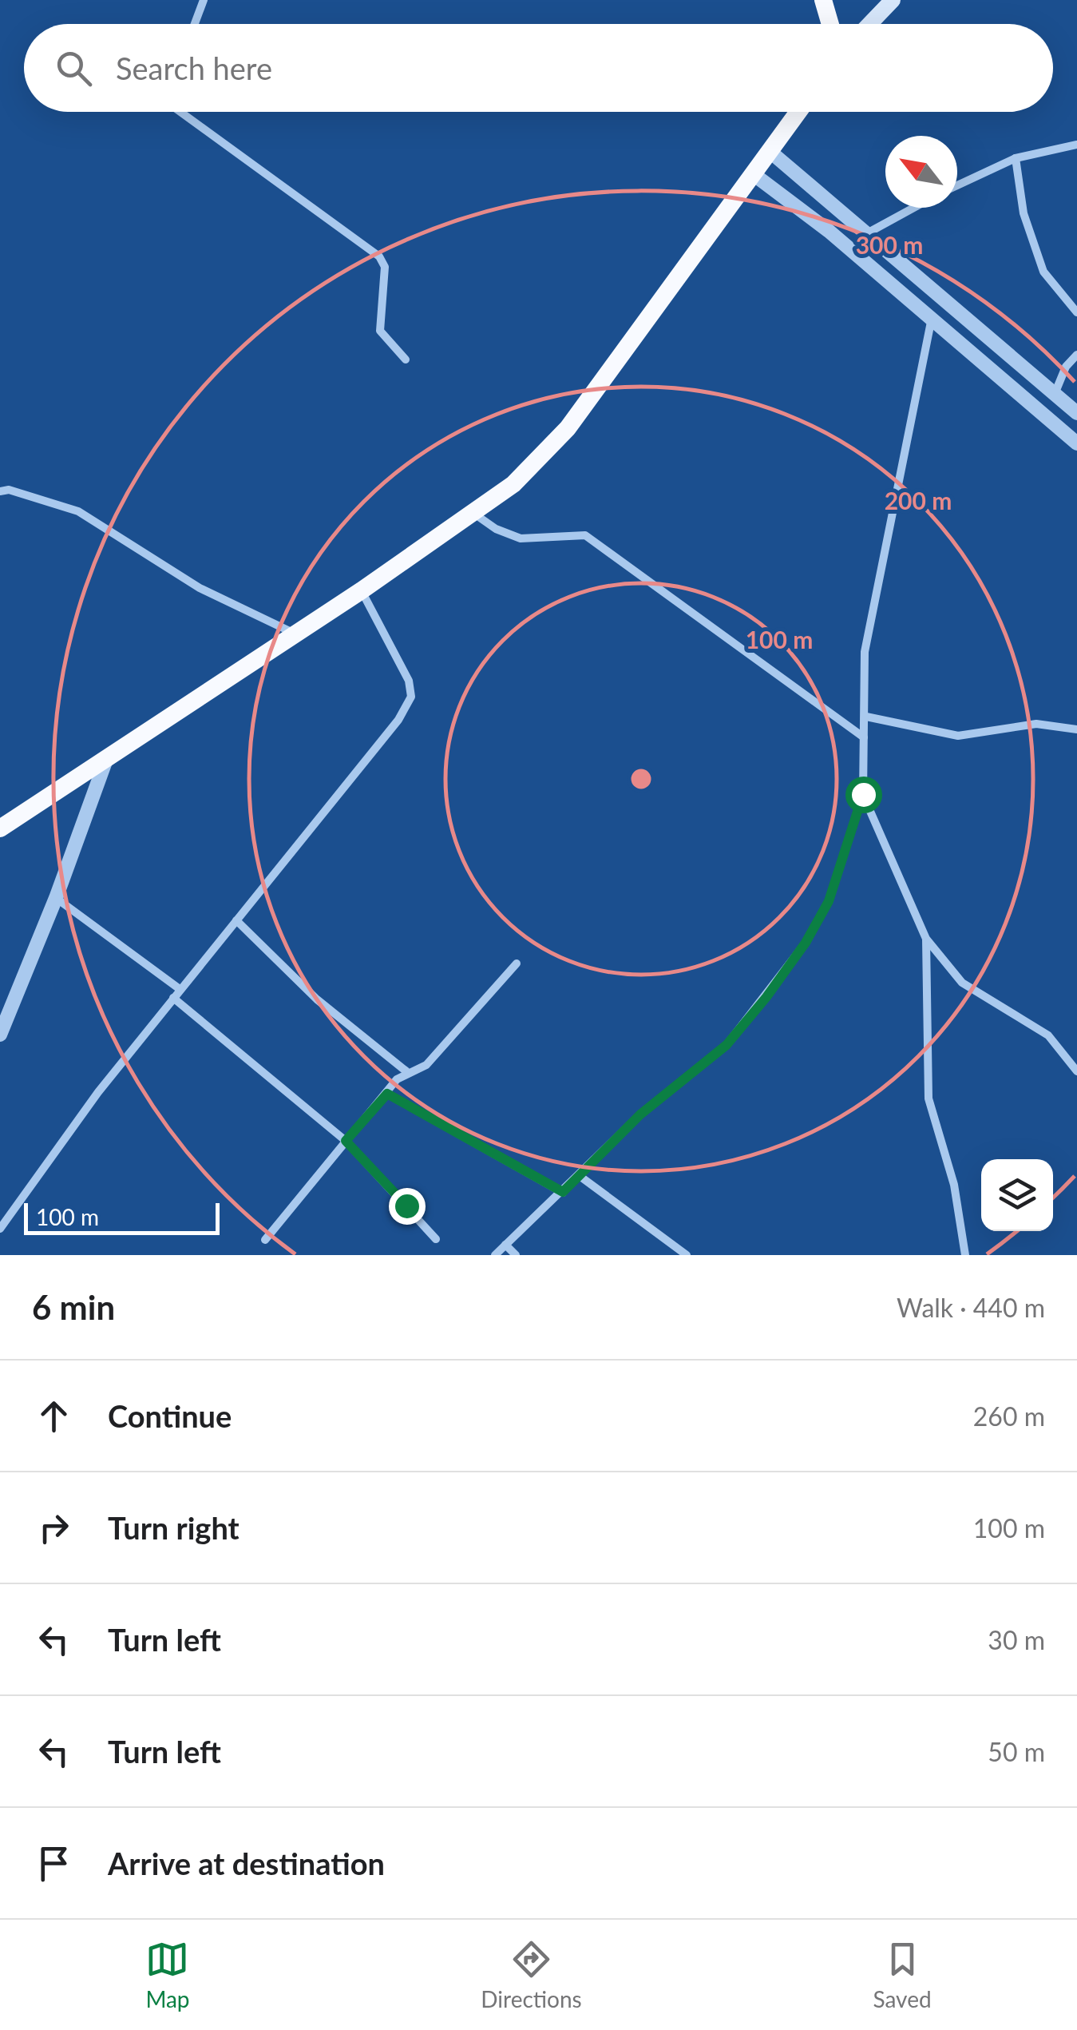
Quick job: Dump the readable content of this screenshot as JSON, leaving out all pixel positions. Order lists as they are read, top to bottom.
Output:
{
  "scale_bar": "100 m",
  "north": "top left",
  "page": {
    "search": "Search here",
    "scale": "100 m",
    "heading": ["6 min", "Walk · 440 m"],
    "list": [
      ["Continue", "260 m"],
      ["Turn right", "100 m"],
      ["Turn left", "30 m"],
      ["Turn left", "50 m"],
      "Arrive at destination"
    ],
    "nav": ["Map", "Directions", "Saved"]
  },
  "rings": ["300 m", "200 m", "100 m"]
}
